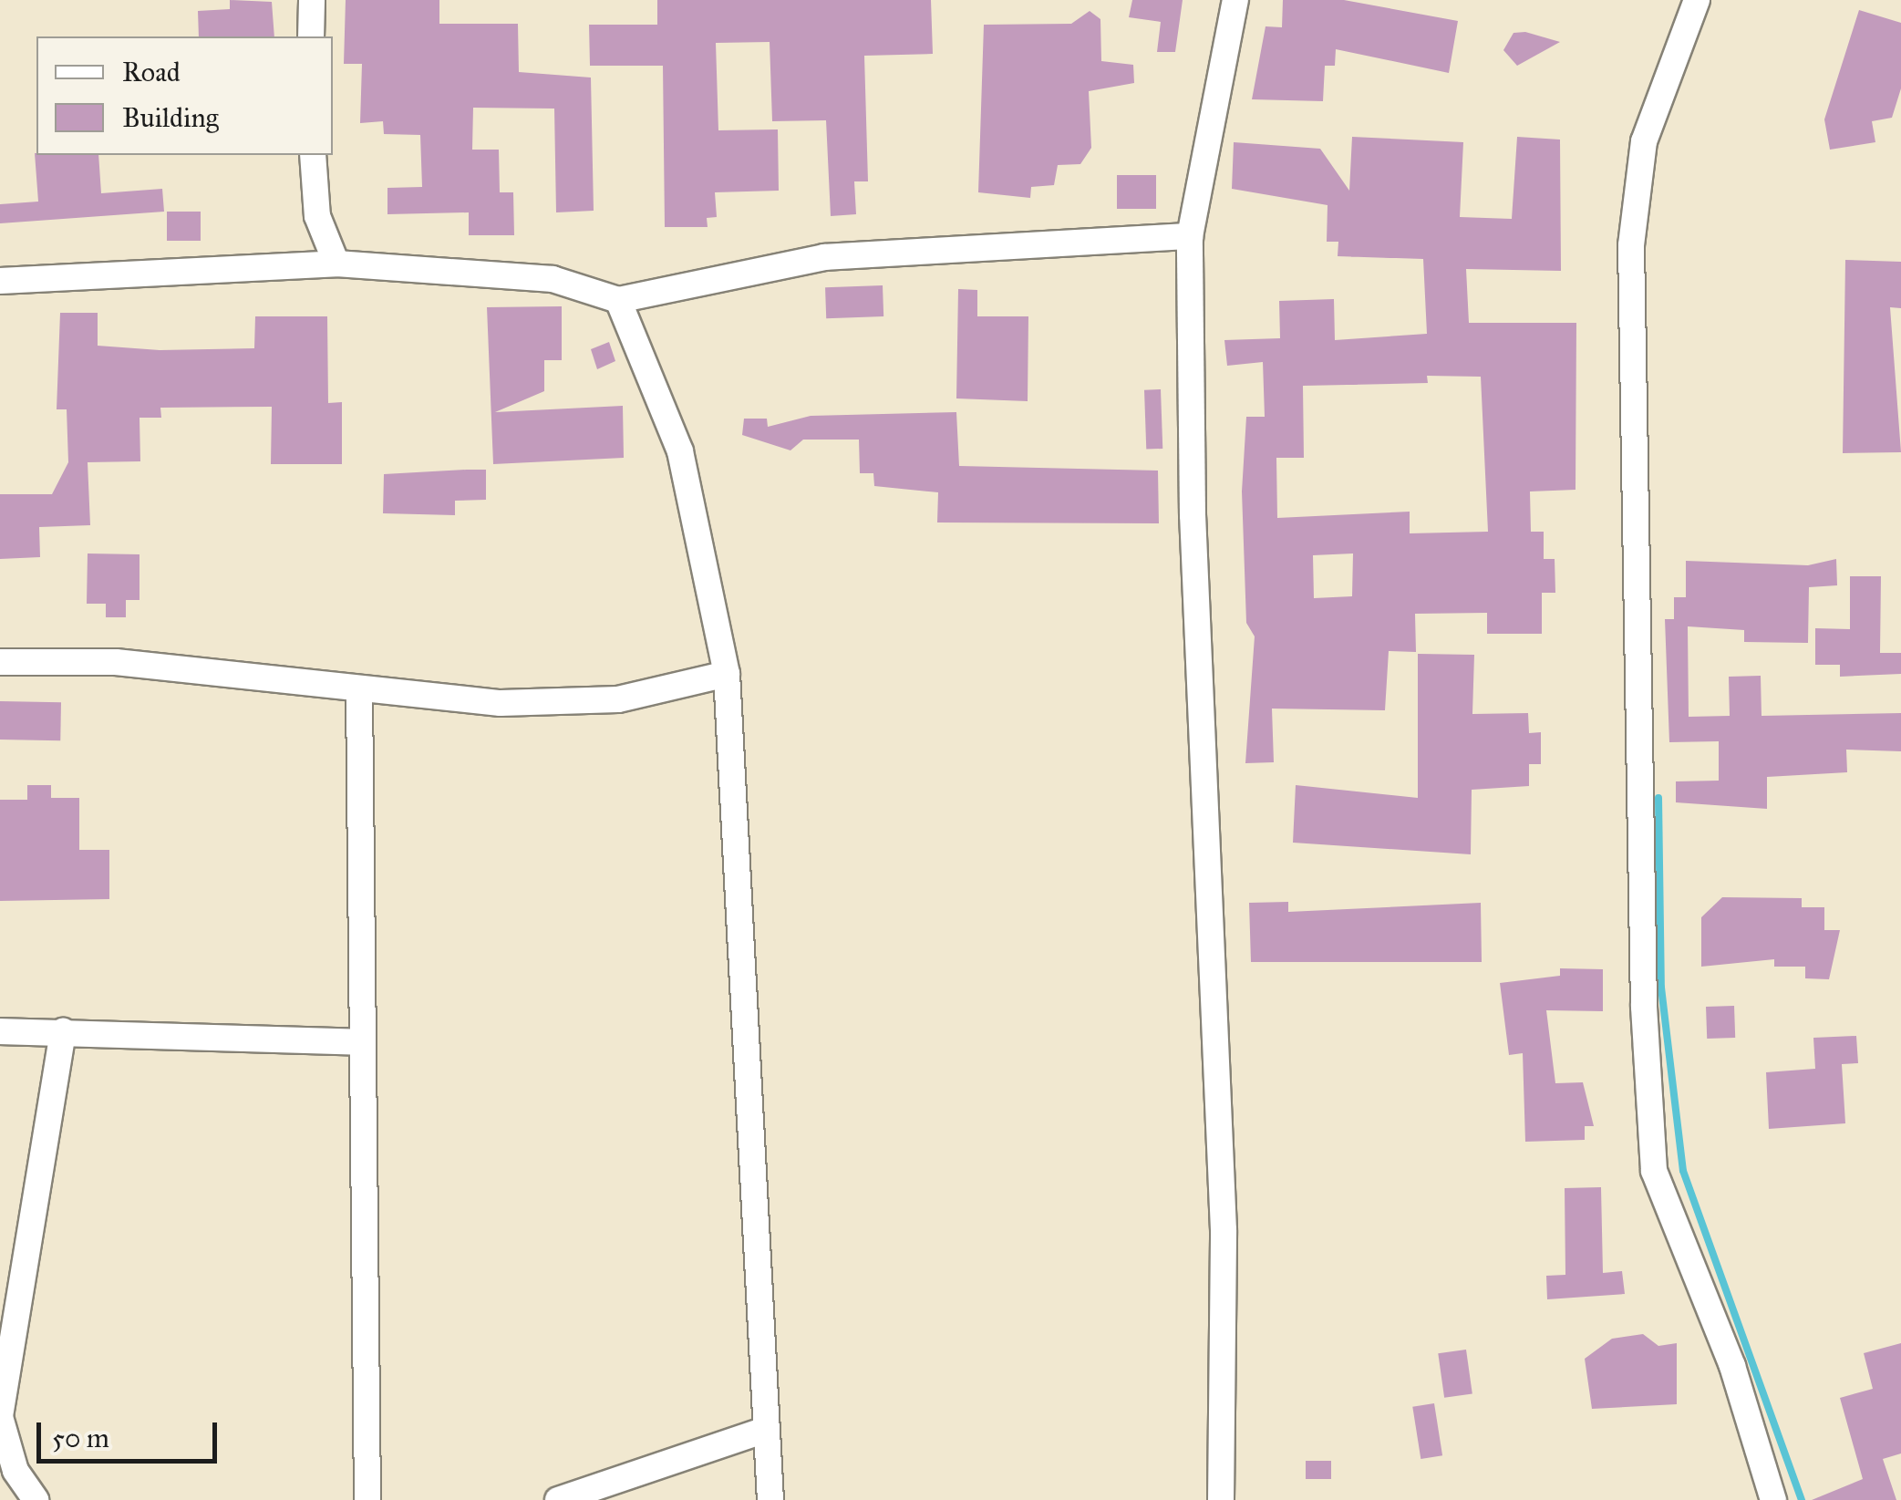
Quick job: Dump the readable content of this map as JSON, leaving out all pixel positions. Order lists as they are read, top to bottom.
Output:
{
  "legend": ["Road", "Building"],
  "scale_bar": "50 m"
}
